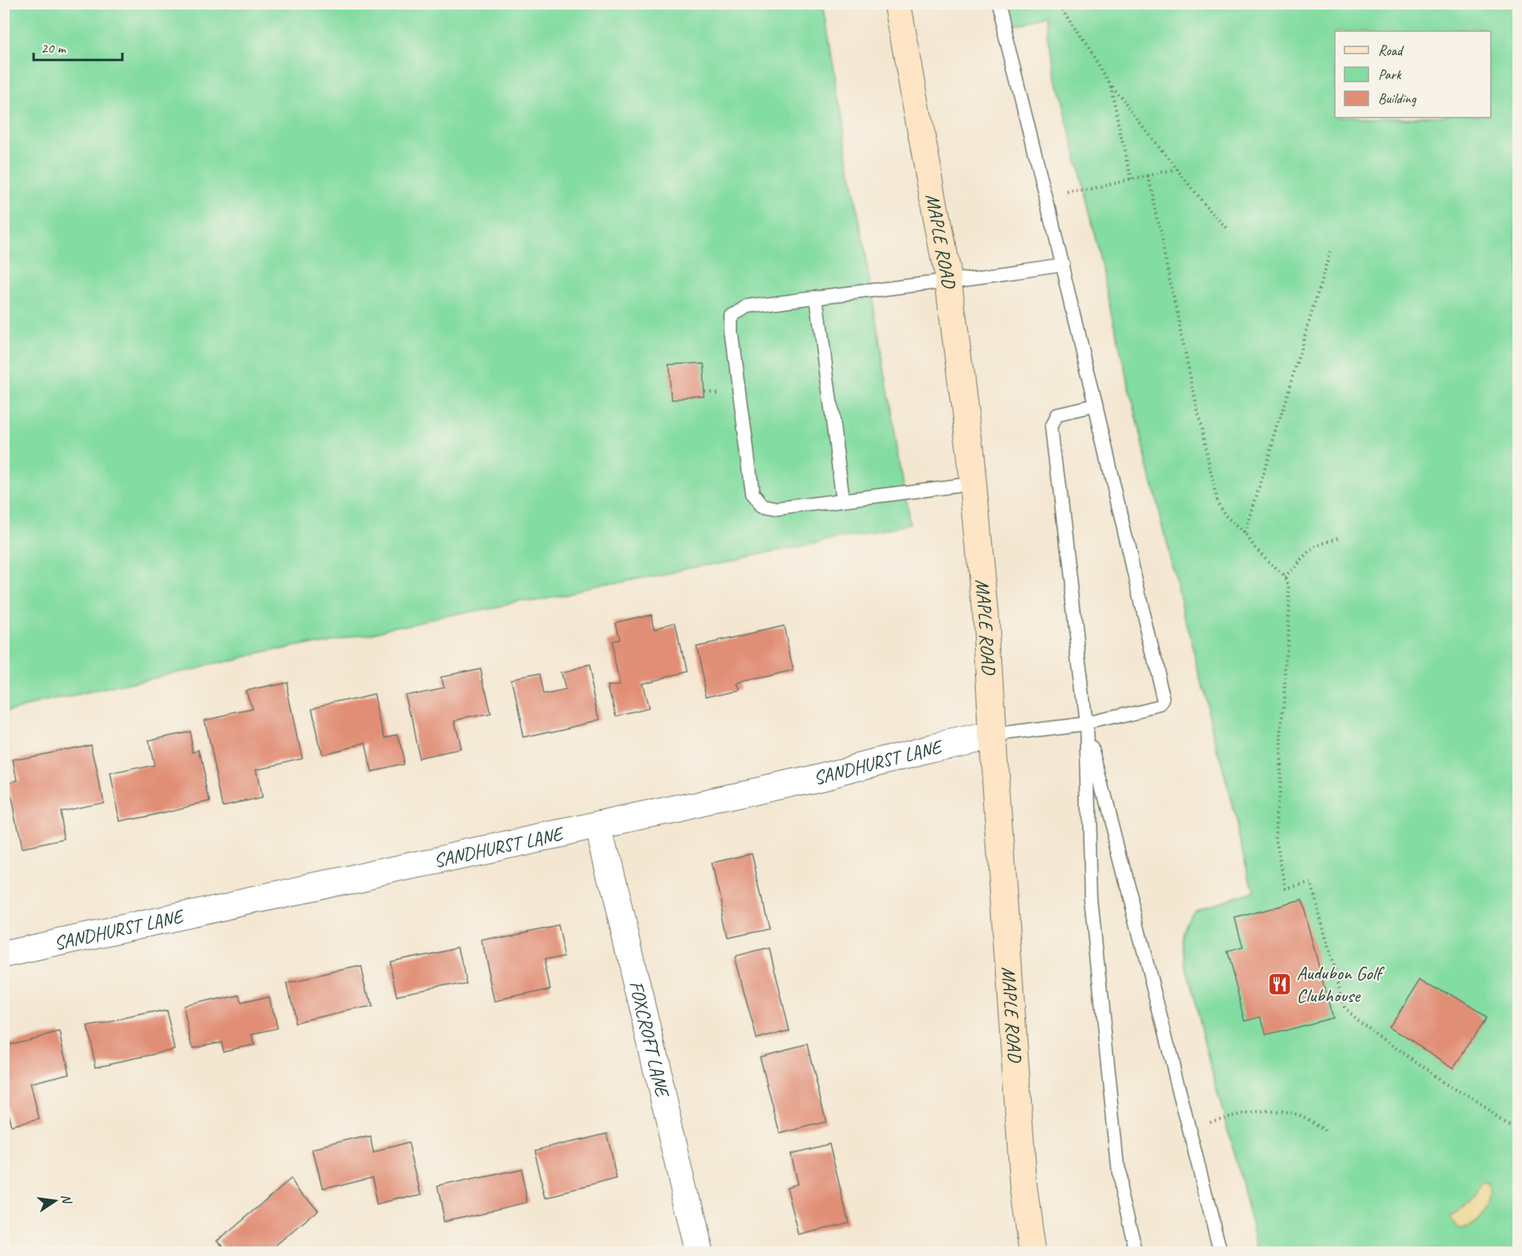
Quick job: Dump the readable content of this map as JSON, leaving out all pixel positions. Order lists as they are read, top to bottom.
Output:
{
  "streets": {
    "main road": ["MAPLE ROAD"],
    "street": ["SANDHURST LANE", "FOXCROFT LANE"]
  },
  "crossings": [
    ["MAPLE ROAD", "SANDHURST LANE"],
    ["SANDHURST LANE", "FOXCROFT LANE"]
  ],
  "places": {
    "restaurant": ["Audubon Golf Clubhouse"]
  },
  "legend": ["Road", "Park", "Building"],
  "scale_bar": "20 m",
  "north": "right"
}
